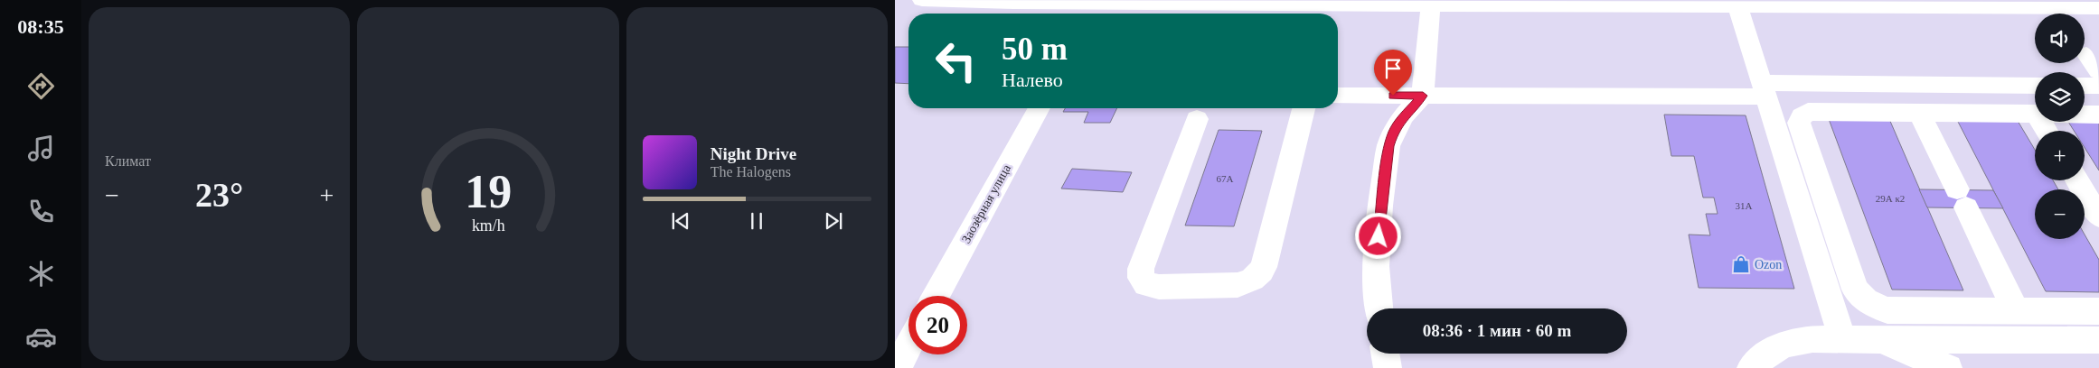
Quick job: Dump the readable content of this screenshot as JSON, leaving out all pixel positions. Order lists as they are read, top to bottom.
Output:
{
  "streets": {
    "street": ["Заозёрная улица"]
  },
  "places": {
    "shop": ["Ozon"]
  },
  "house_numbers": ["67А", "29А к2", "31А"],
  "page": {
    "tabs": "08:35",
    "tile": "Климат",
    "map_buttons": ["+", "−"],
    "turn": ["50 m", "Налево"],
    "song": ["Night Drive", "The Halogens"],
    "heat": ["−", "23°", "+"],
    "limit": "20",
    "trip": "08:36 · 1 мин · 60 m",
    "gauge": ["19", "km/h"]
  }
}
